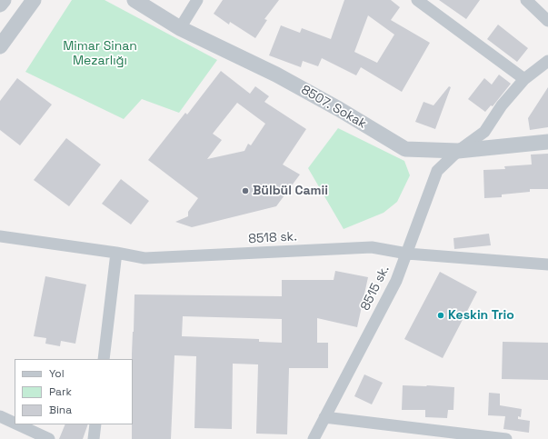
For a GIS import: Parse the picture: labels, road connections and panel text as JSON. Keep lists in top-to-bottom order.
{
  "streets": {
    "street": ["8507. Sokak", "8518 sk.", "8515 sk."]
  },
  "crossings": [
    ["8507. Sokak", "8515 sk."],
    ["8518 sk.", "8515 sk."]
  ],
  "parks": ["Mimar Sinan Mezarlığı"],
  "places": ["Bülbül Camii", "Keskin Trio"],
  "legend": ["Yol", "Park", "Bina"]
}
